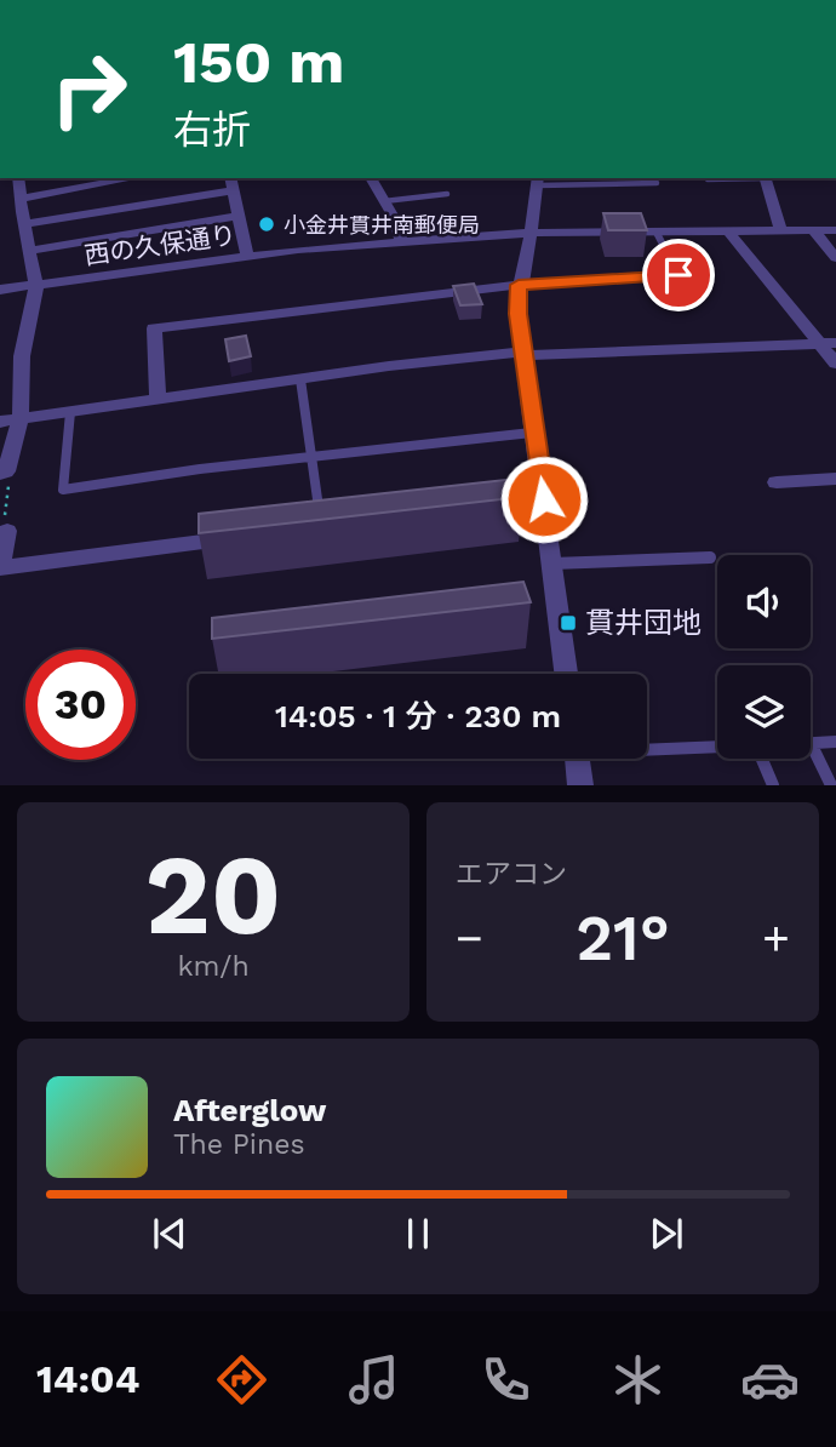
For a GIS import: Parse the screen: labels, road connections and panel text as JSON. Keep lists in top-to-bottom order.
{
  "streets": {
    "street": ["西の久保通り"]
  },
  "places": {
    "other": ["小金井貫井南郵便局"],
    "transit": ["貫井団地"]
  },
  "page": {
    "turn": ["150 m", "右折"],
    "limit": "30",
    "trip": "14:05 · 1 分 · 230 m",
    "tile": [
      ["20", "km/h"],
      "エアコン"
    ],
    "heat": ["−", "21°", "+"],
    "song": ["Afterglow", "The Pines"],
    "tabs": "14:04"
  }
}
